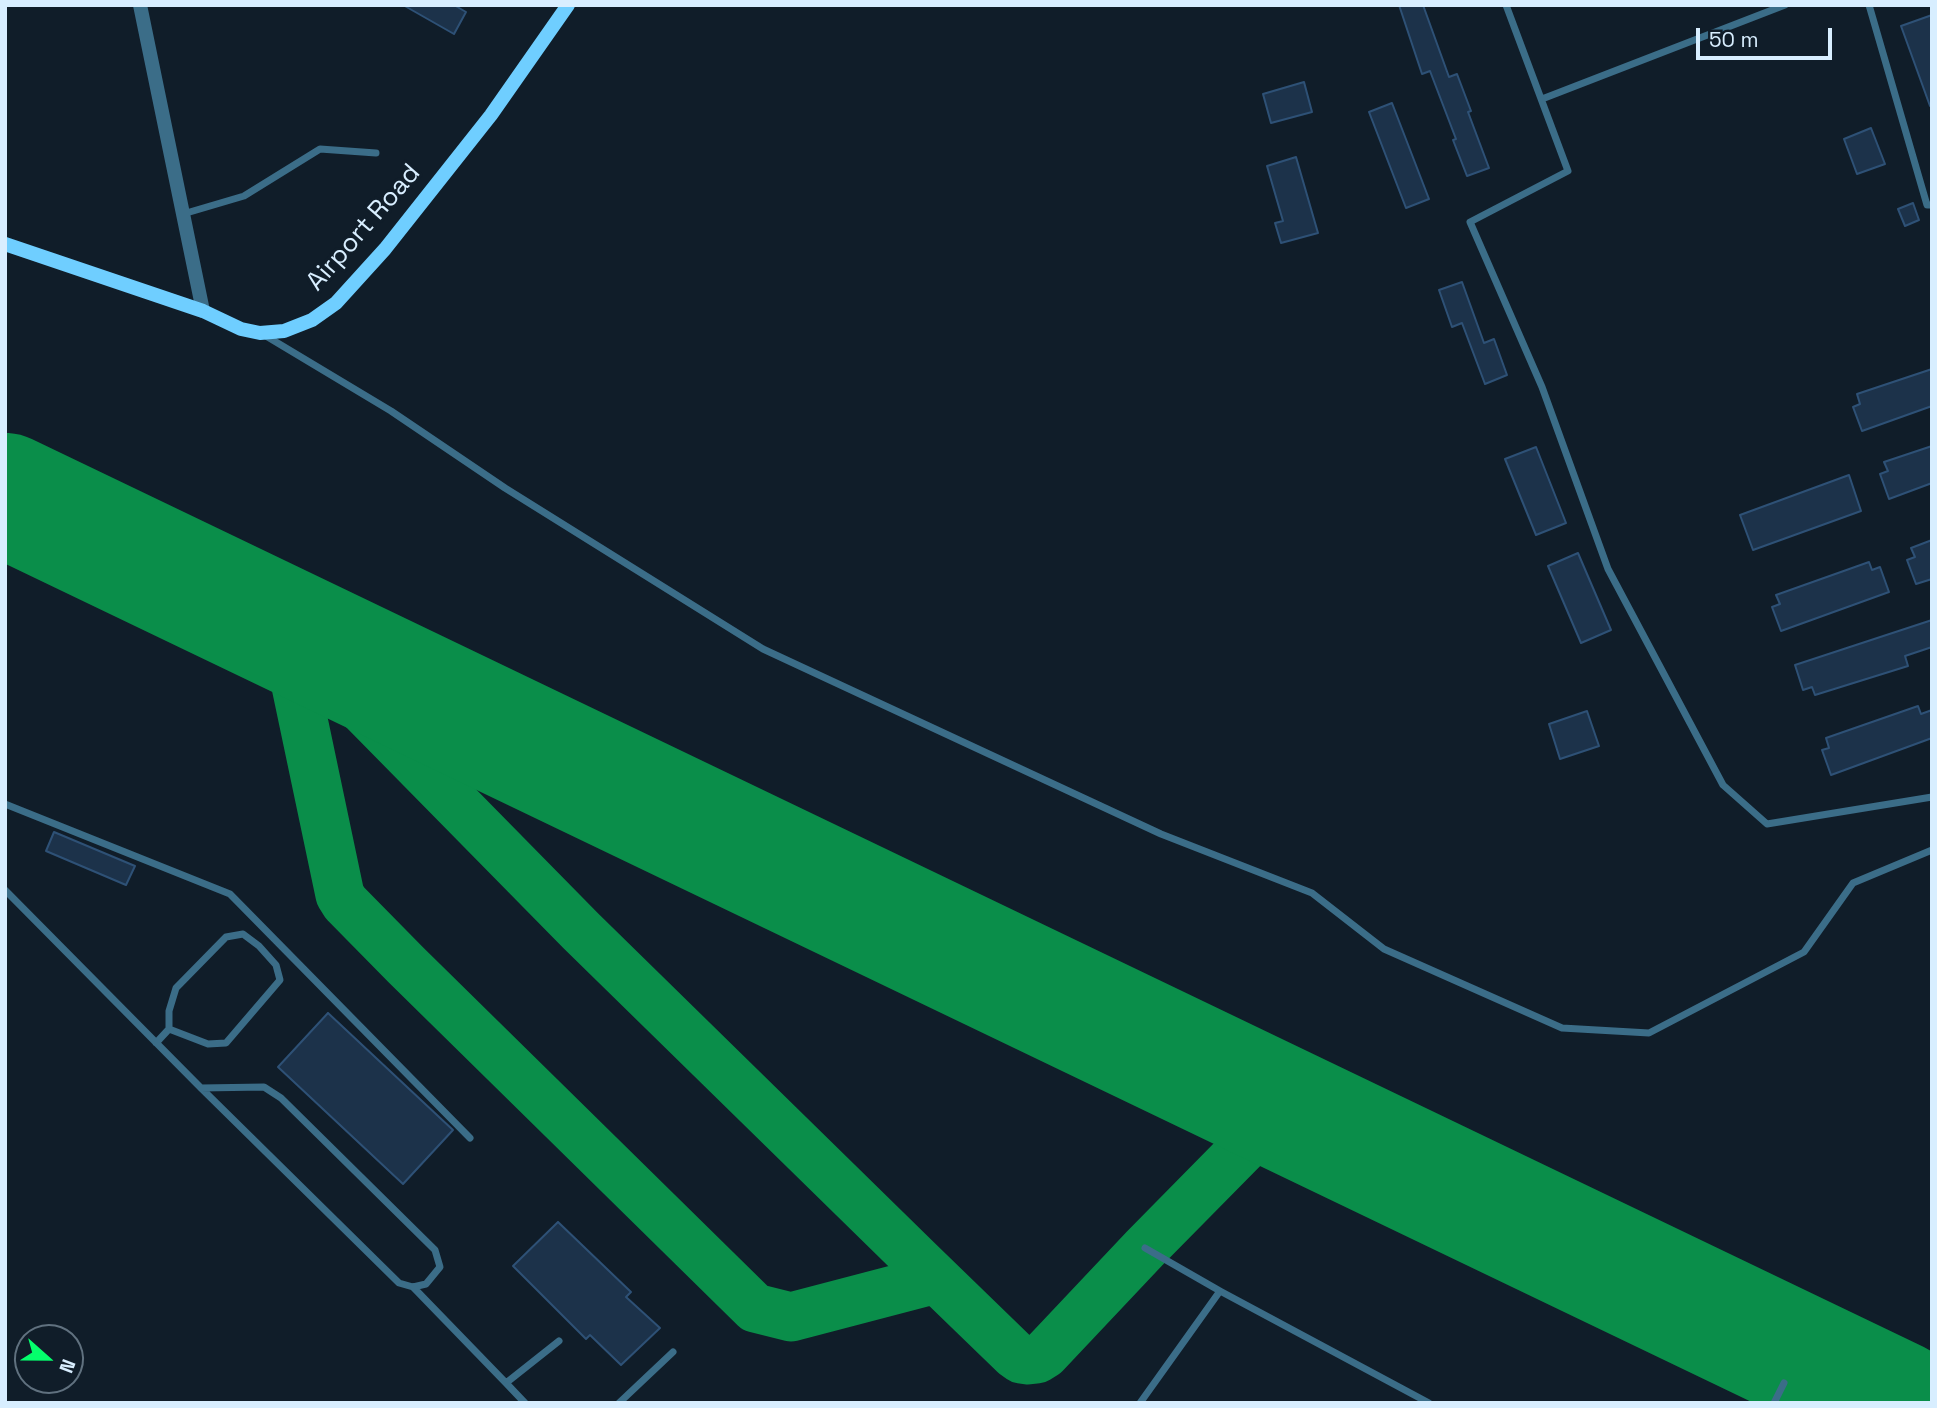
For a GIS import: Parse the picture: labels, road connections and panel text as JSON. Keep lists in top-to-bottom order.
{
  "streets": {
    "main road": ["Airport Road"]
  },
  "scale_bar": "50 m",
  "north": "right"
}
